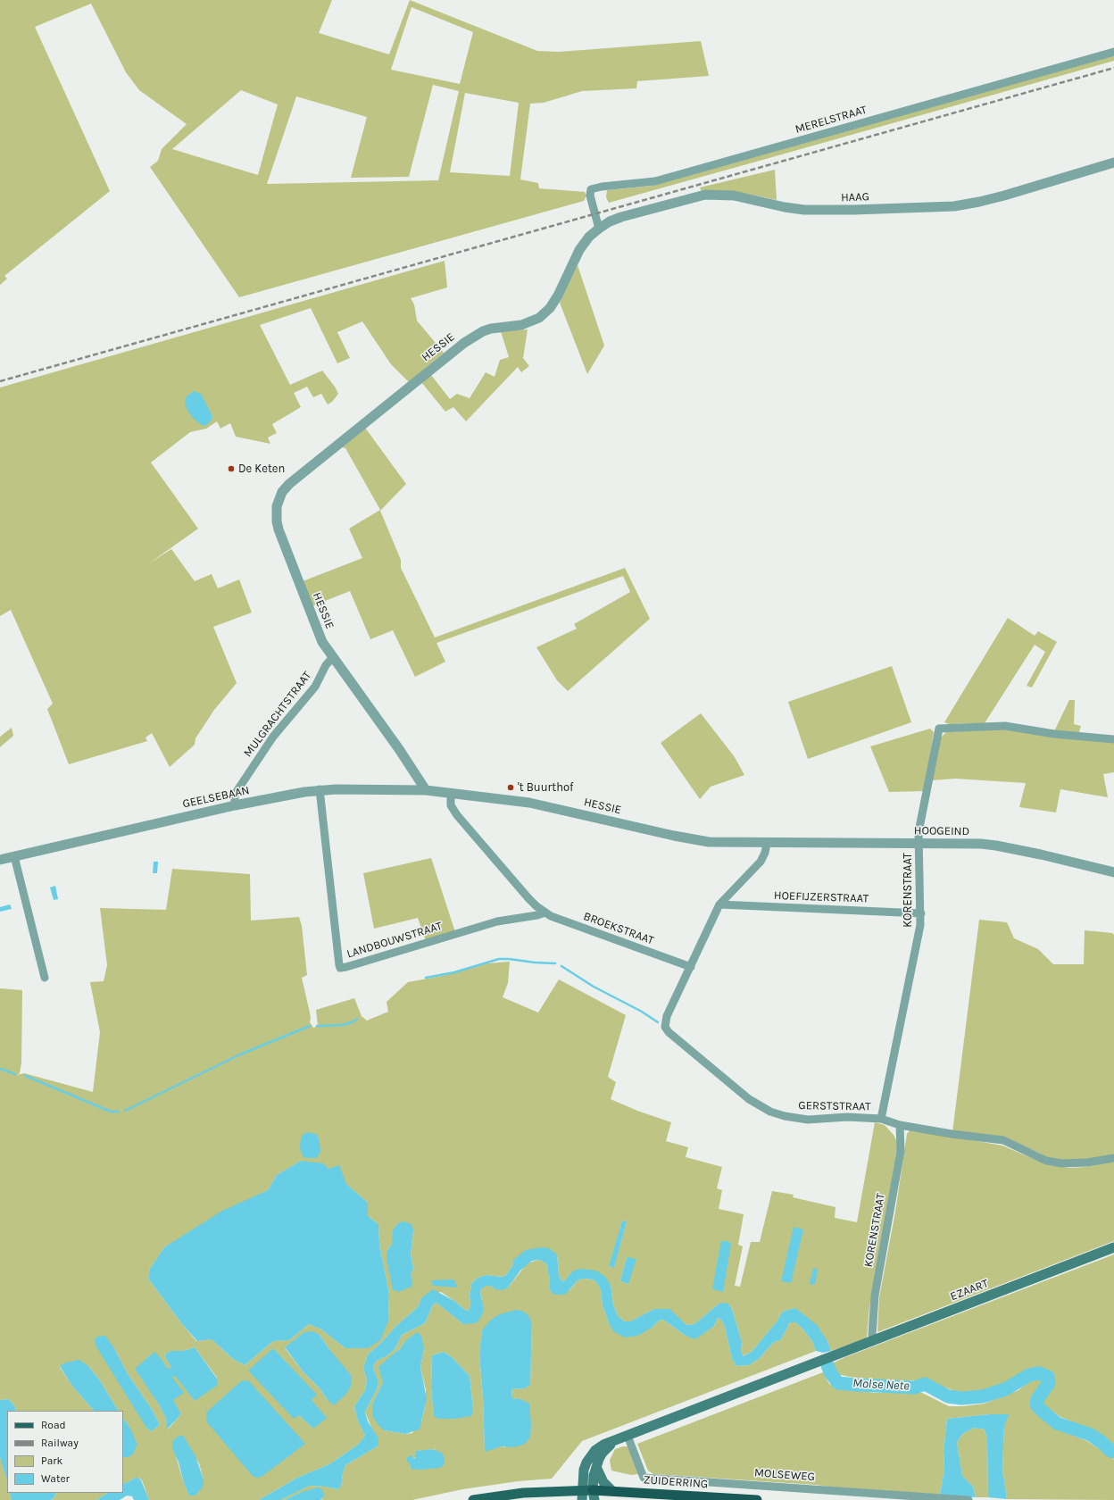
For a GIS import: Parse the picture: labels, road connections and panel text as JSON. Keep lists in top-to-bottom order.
{
  "streets": {
    "highway": ["ZUIDERRING"],
    "main road": ["EZAART"],
    "street": [
      "MERELSTRAAT",
      "HAAG",
      "HESSIE",
      "MULGRACHTSTRAAT",
      "GEELSEBAAN",
      "HOOGEIND",
      "KORENSTRAAT",
      "HOEFIJZERSTRAAT",
      "BROEKSTRAAT",
      "LANDBOUWSTRAAT",
      "GERSTSTRAAT",
      "MOLSEWEG"
    ]
  },
  "crossings": [
    ["MERELSTRAAT", "HAAG"],
    ["MERELSTRAAT", "HESSIE"],
    ["HAAG", "HESSIE"],
    ["HESSIE", "MULGRACHTSTRAAT"],
    ["HESSIE", "GEELSEBAAN"],
    ["HESSIE", "HOOGEIND"],
    ["HESSIE", "BROEKSTRAAT"],
    ["MULGRACHTSTRAAT", "GEELSEBAAN"],
    ["GEELSEBAAN", "LANDBOUWSTRAAT"],
    ["HOOGEIND", "KORENSTRAAT"],
    ["KORENSTRAAT", "HOEFIJZERSTRAAT"],
    ["KORENSTRAAT", "GERSTSTRAAT"],
    ["KORENSTRAAT", "EZAART"],
    ["BROEKSTRAAT", "LANDBOUWSTRAAT"],
    ["BROEKSTRAAT", "GERSTSTRAAT"],
    ["EZAART", "MOLSEWEG"]
  ],
  "water": ["Molse Nete"],
  "places": ["De Keten", "'t Buurthof"],
  "legend": [
    "Road",
    "Railway",
    "Park",
    "Water"
  ]
}
